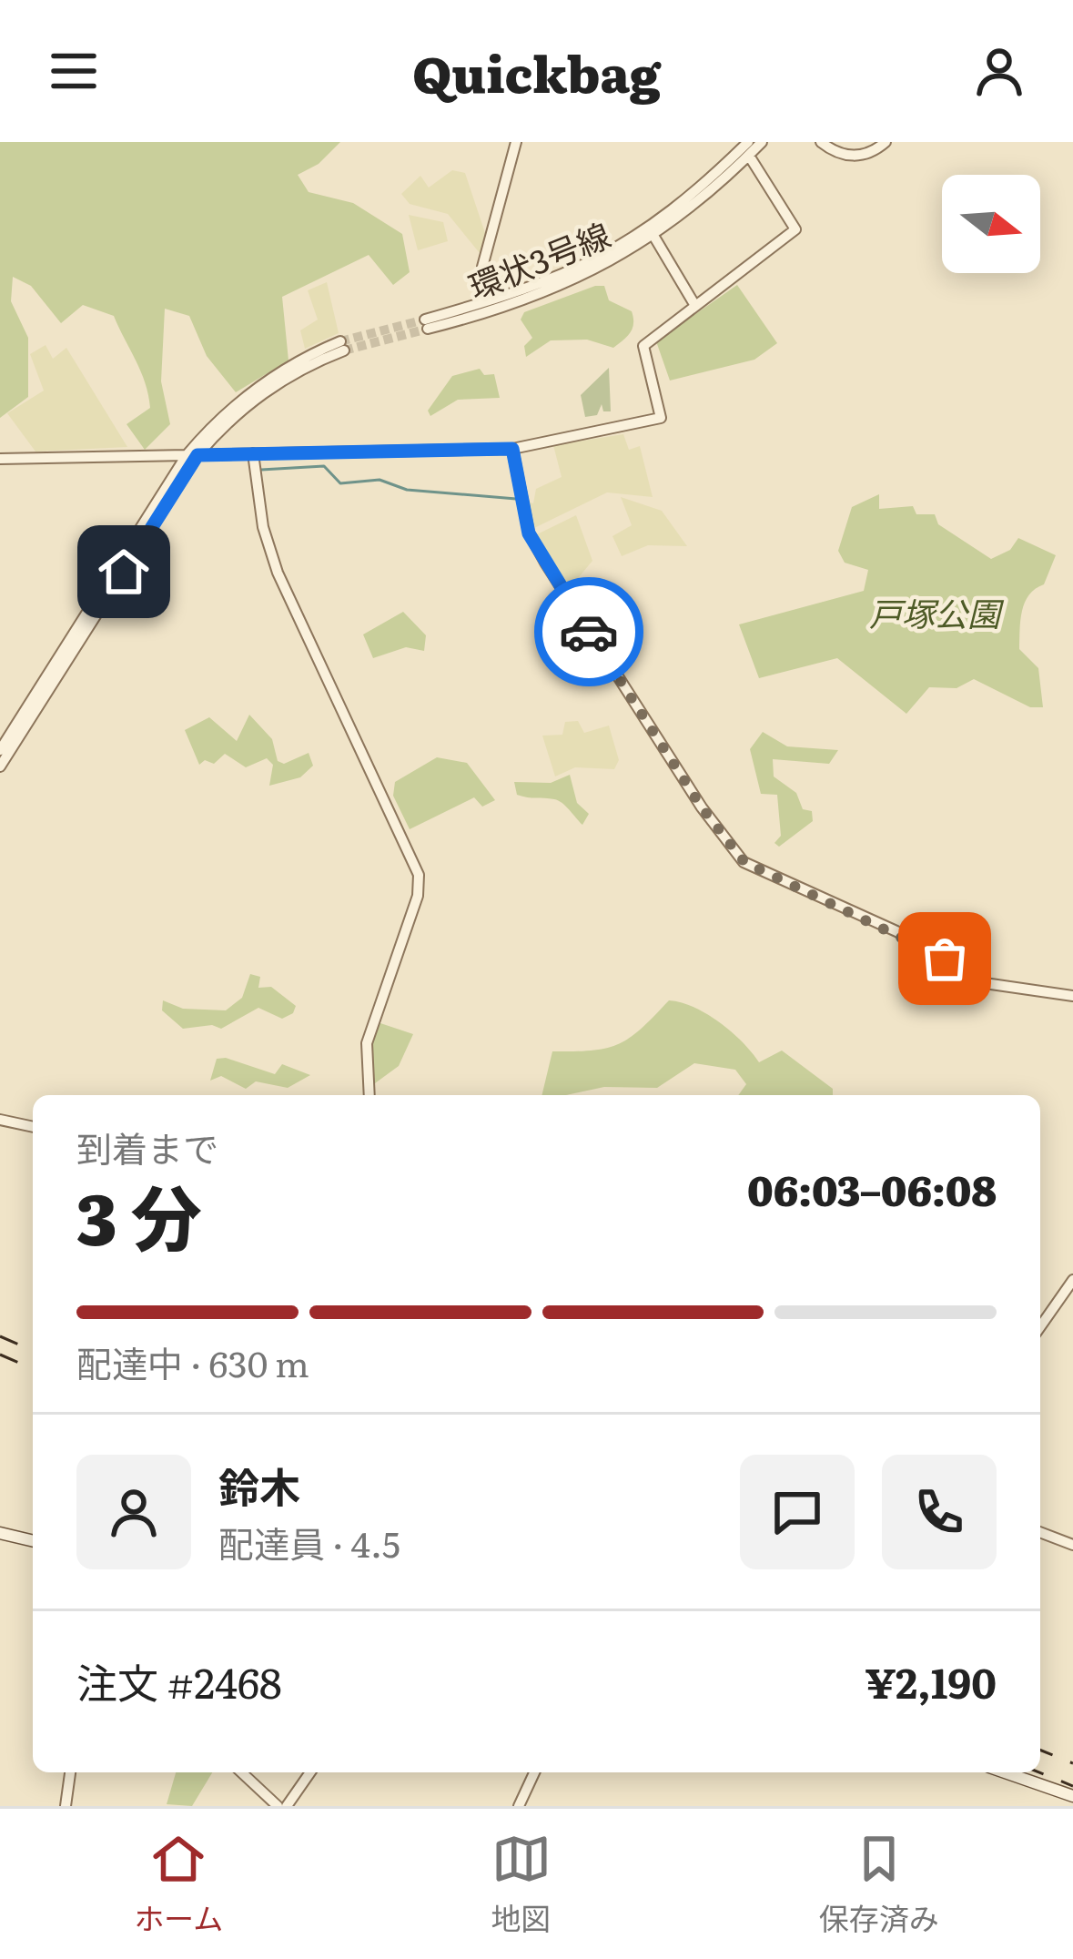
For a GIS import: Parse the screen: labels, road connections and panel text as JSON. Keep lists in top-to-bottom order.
{
  "streets": {
    "street": ["環状3号線"]
  },
  "parks": ["戸塚公園"],
  "north": "right",
  "page": {
    "header": "Quickbag",
    "heading": ["3 分", "到着まで", "06:03–06:08"],
    "panel": [
      "鈴木",
      "配達員 · 4.5",
      "注文 #2468",
      "¥2,190"
    ],
    "bar": "配達中 · 630 m",
    "tabs": ["ホーム", "地図", "保存済み"]
  }
}
